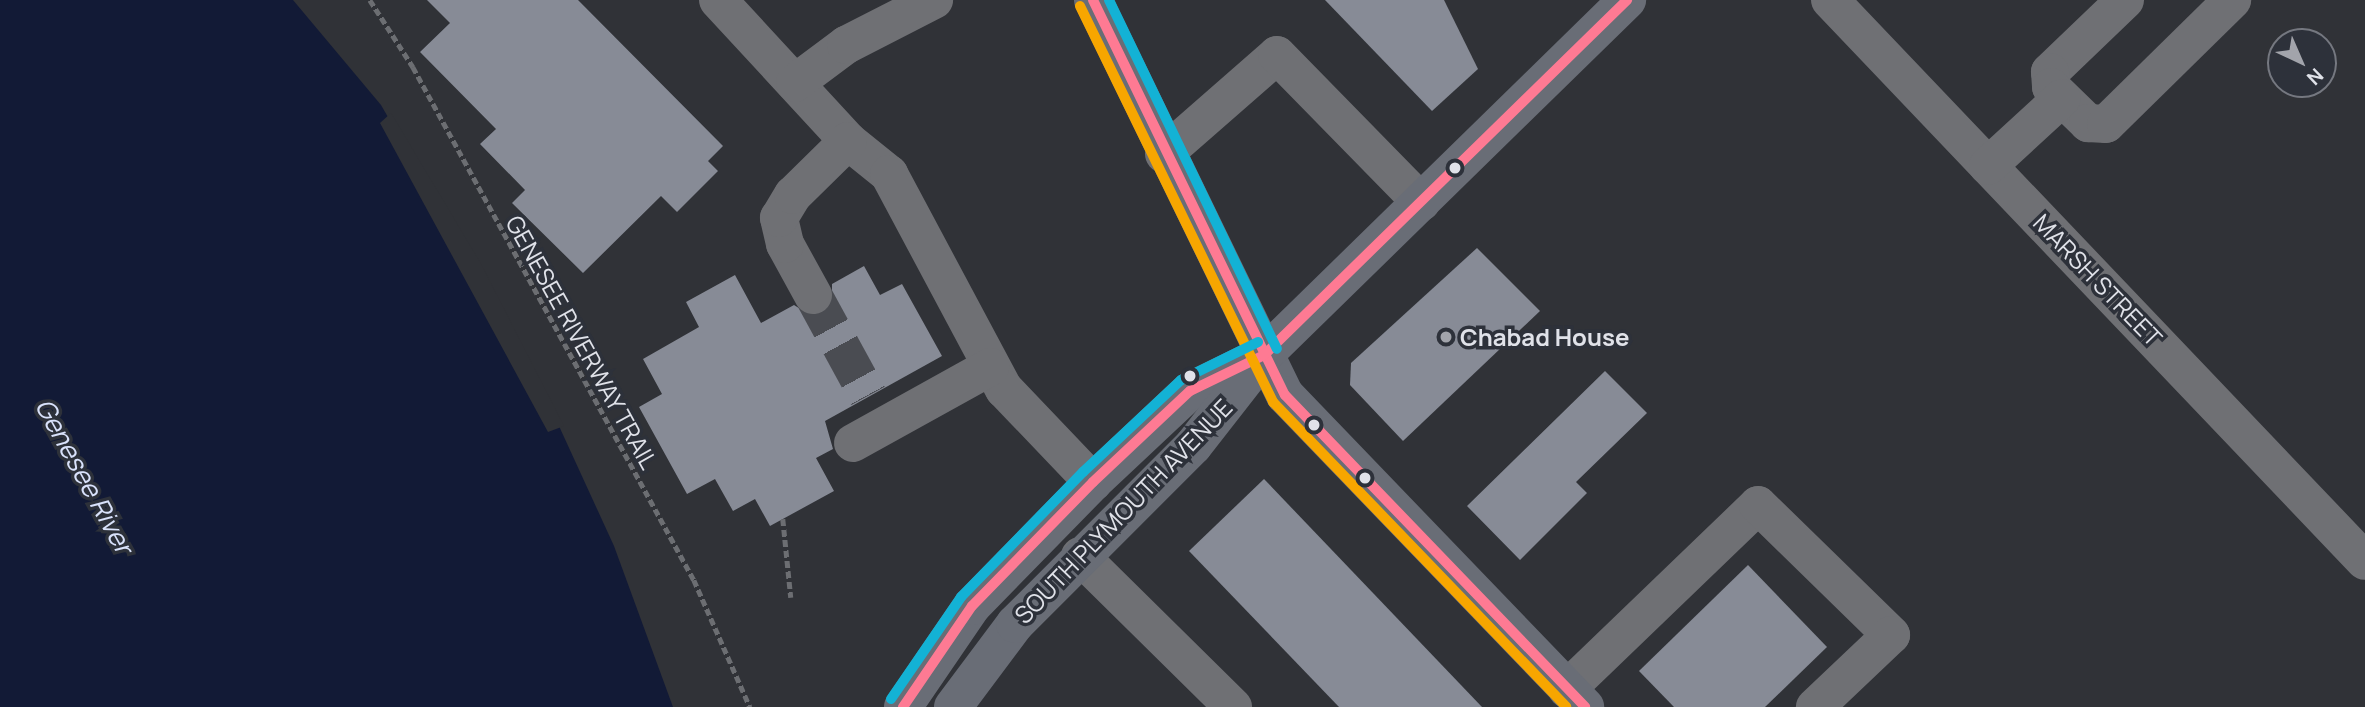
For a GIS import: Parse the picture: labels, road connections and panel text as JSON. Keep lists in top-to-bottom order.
{
  "streets": {
    "main road": ["SOUTH PLYMOUTH AVENUE"],
    "street": ["MARSH STREET"],
    "path": ["GENESEE RIVERWAY TRAIL"]
  },
  "water": ["Genesee River"],
  "places": ["Chabad House"],
  "north": "bottom right"
}
